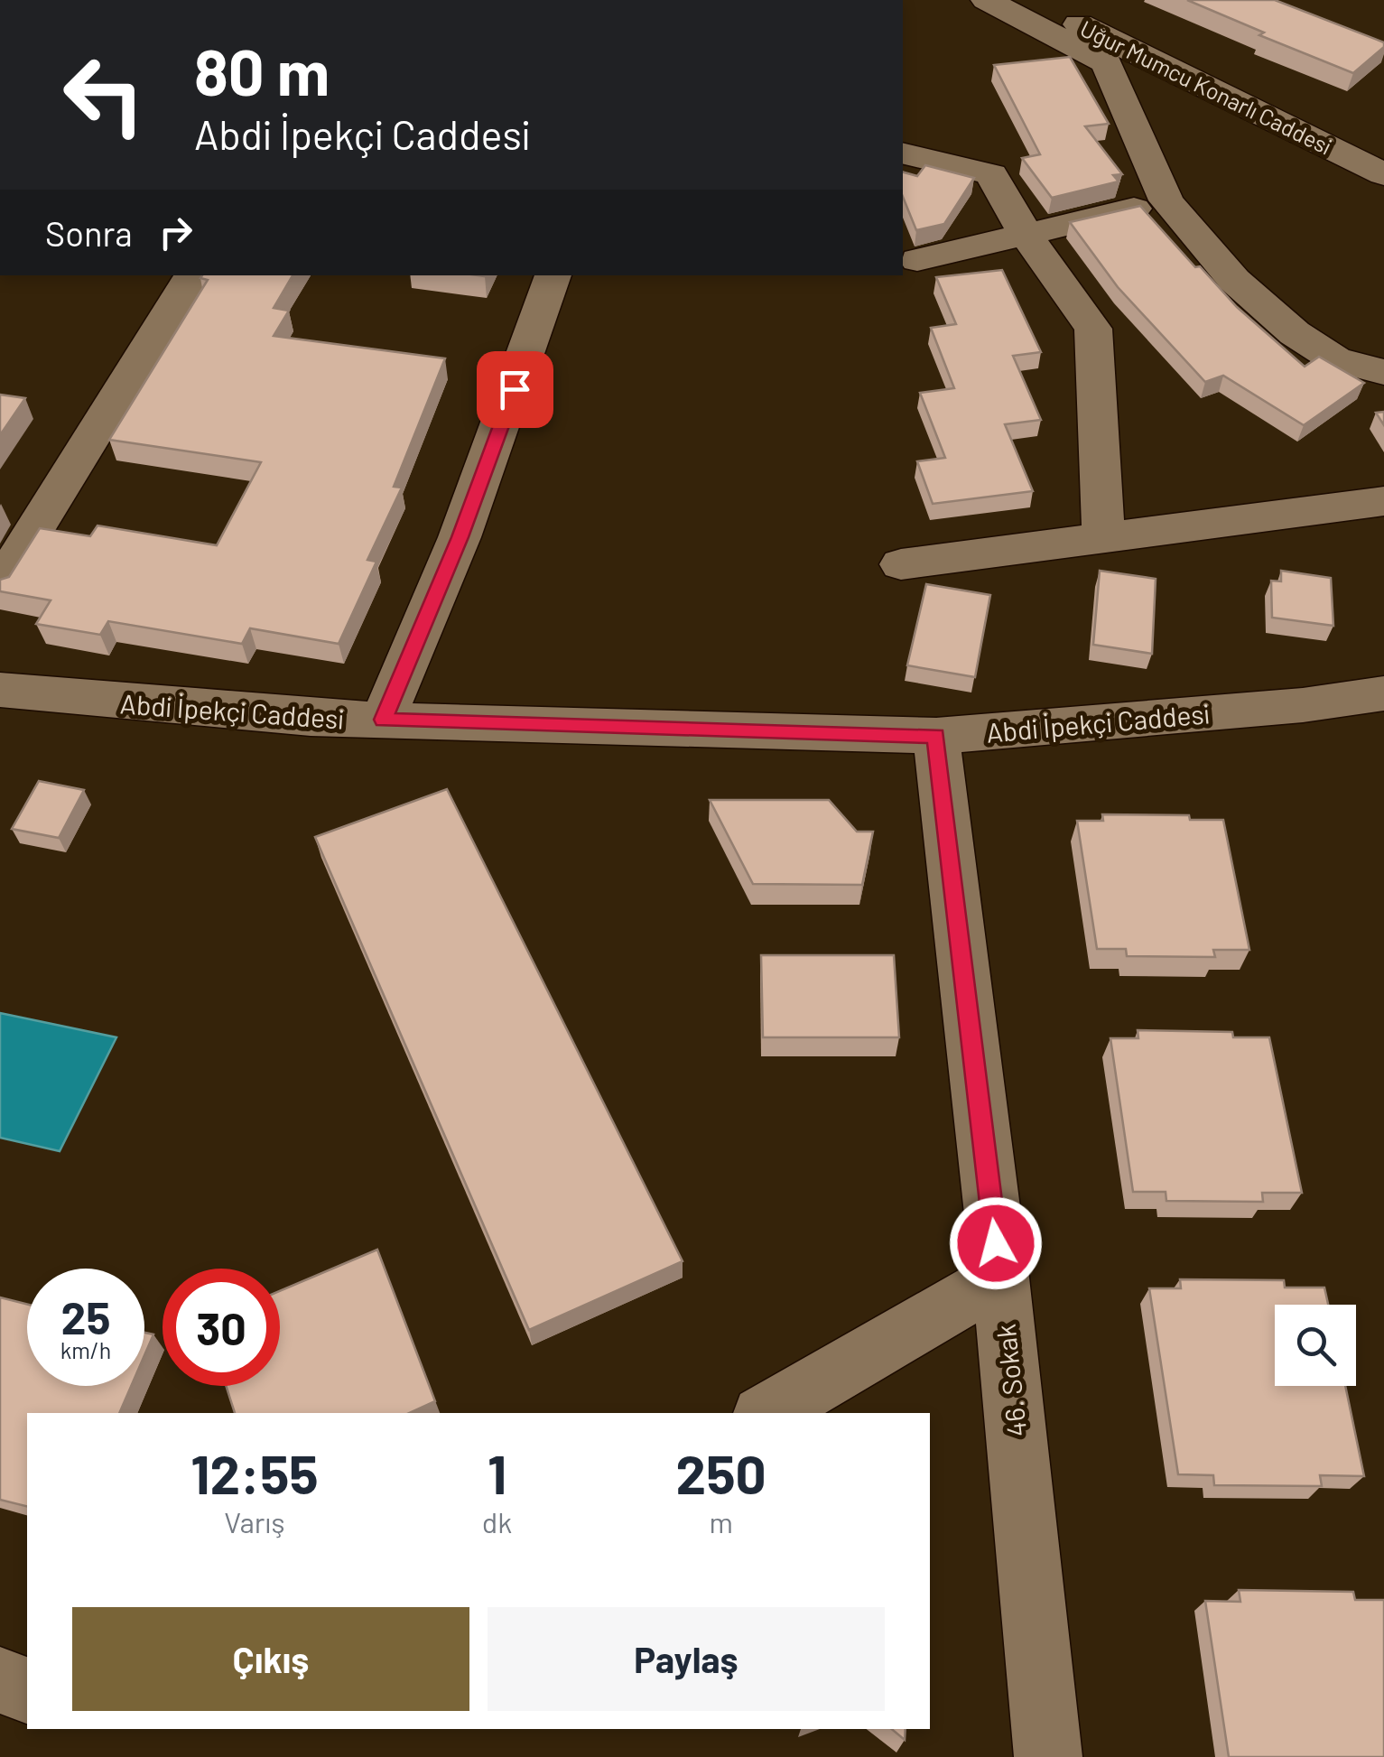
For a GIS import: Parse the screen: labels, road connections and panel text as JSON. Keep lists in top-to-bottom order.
{
  "streets": {
    "street": ["Uğur Mumcu Konarlı Caddesi", "Abdi İpekçi Caddesi", "46. Sokak"]
  },
  "crossings": [
    ["Abdi İpekçi Caddesi", "46. Sokak"]
  ],
  "page": {
    "turn": ["80 m", "Abdi İpekçi Caddesi"],
    "then": "Sonra",
    "speed": "25 km/h",
    "limit": "30",
    "eta": [
      "12:55",
      "Varış",
      "1",
      "dk",
      "250",
      "m"
    ],
    "buttons": ["Çıkış", "Paylaş"]
  }
}
